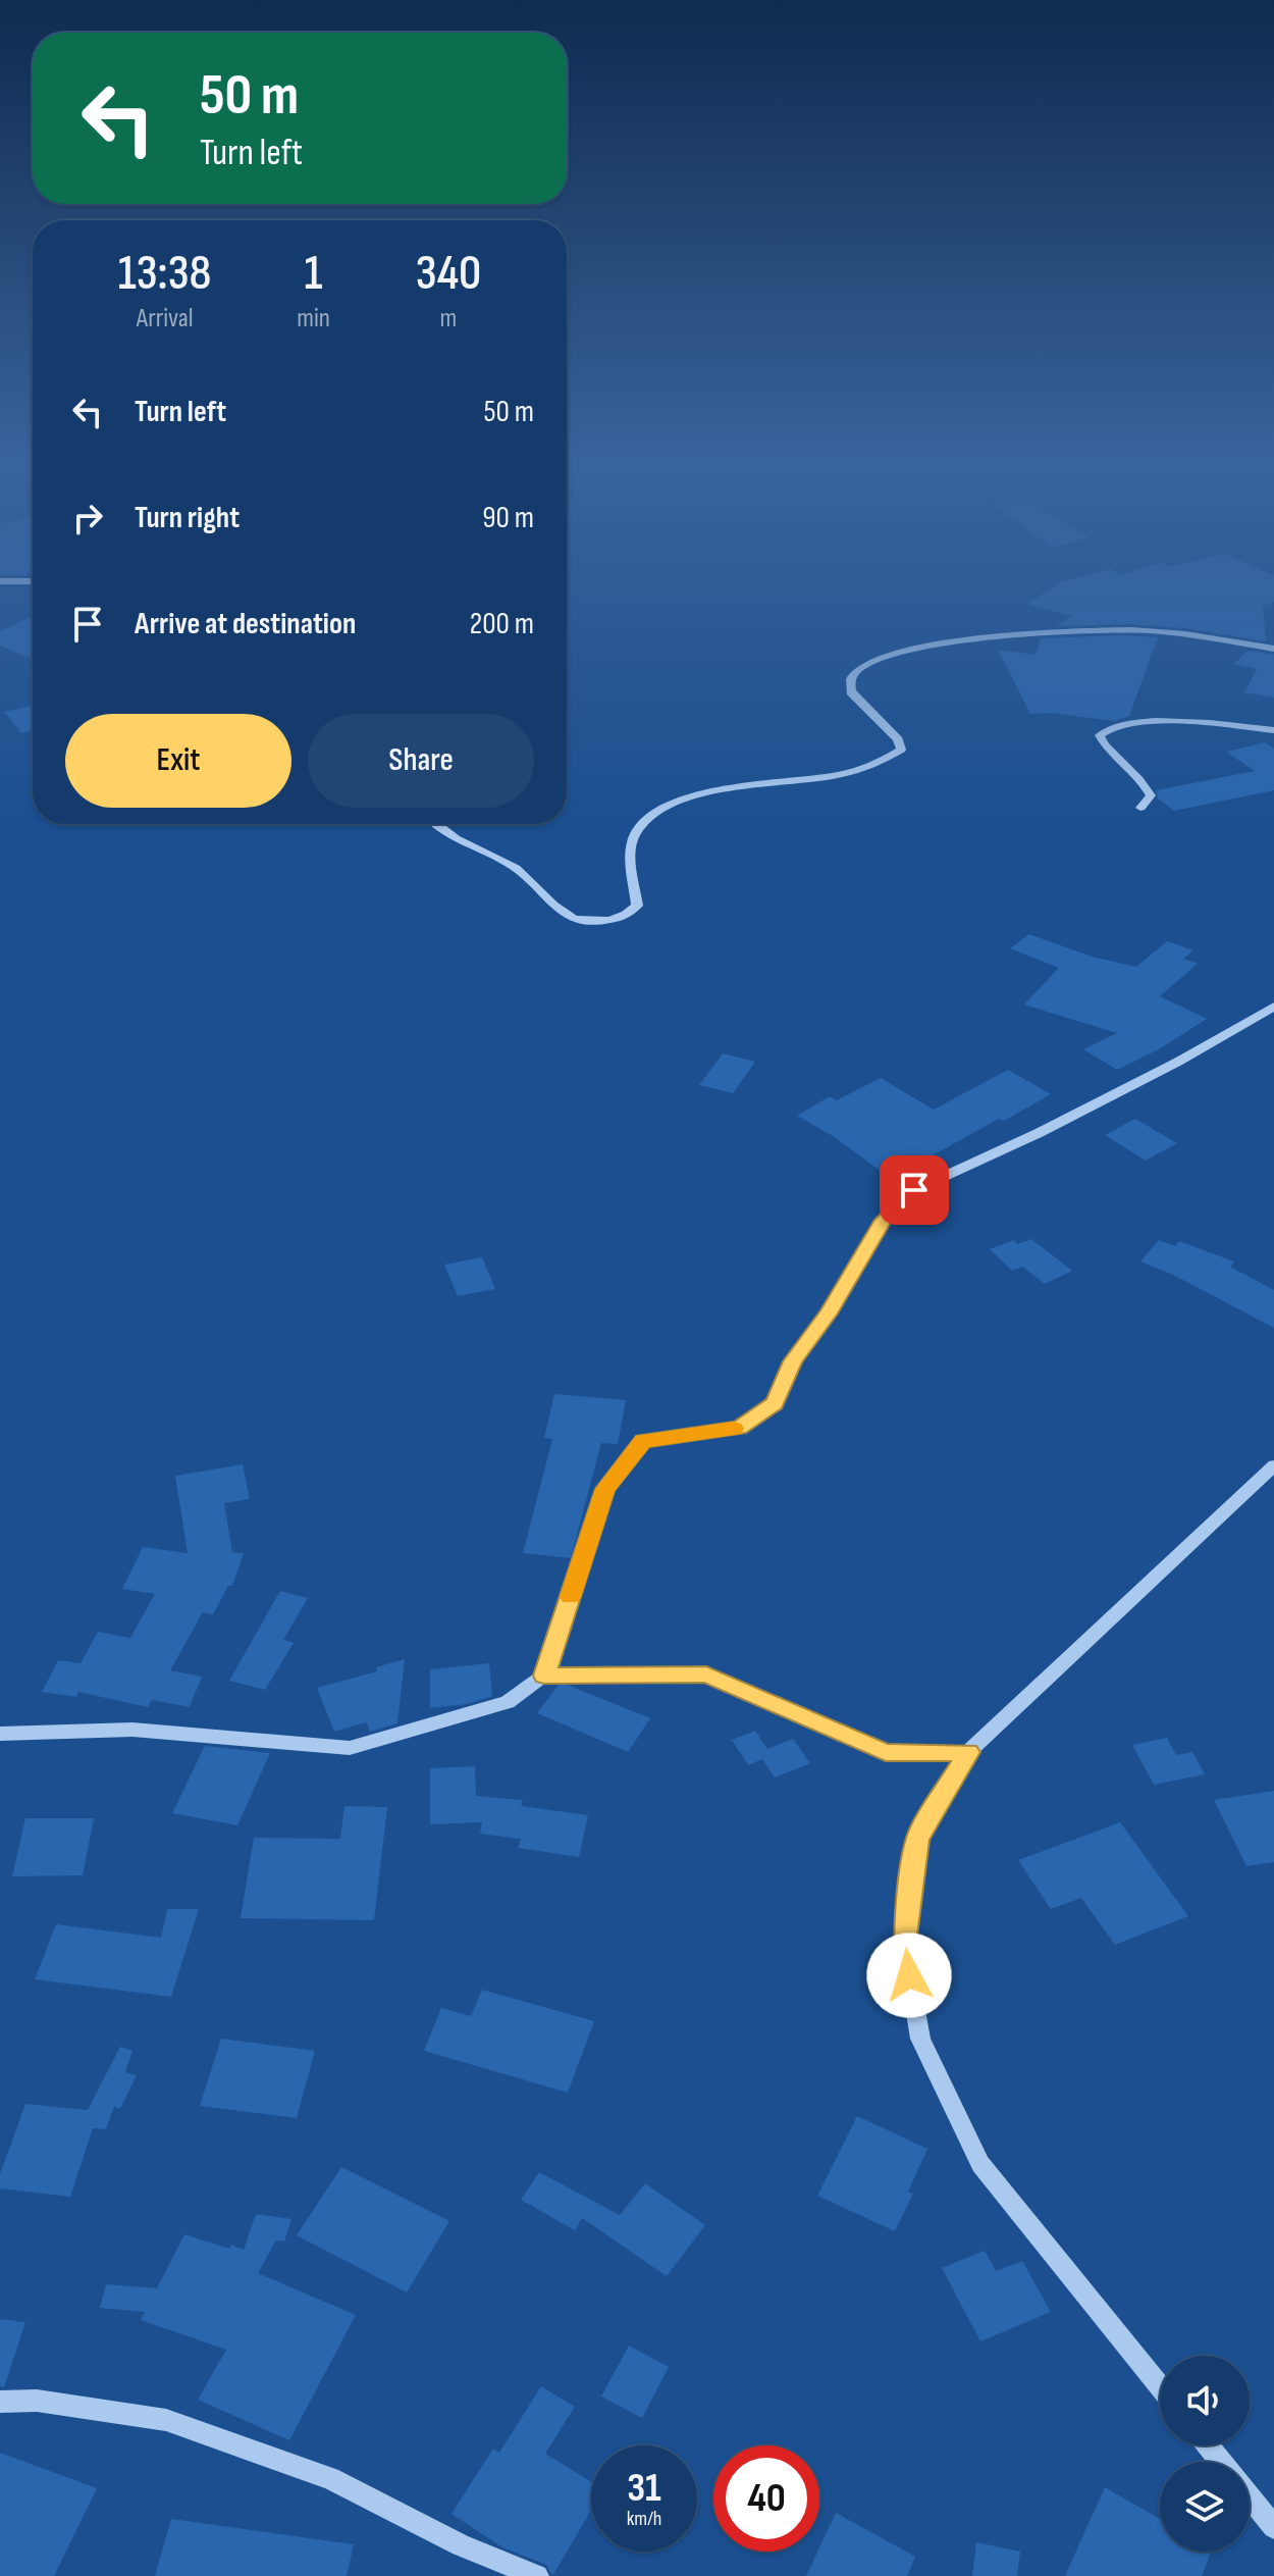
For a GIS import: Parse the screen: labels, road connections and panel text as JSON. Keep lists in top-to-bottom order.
{
  "page": {
    "turn": ["50 m", "Turn left"],
    "eta": [
      "13:38",
      "Arrival",
      "1",
      "min",
      "340",
      "m"
    ],
    "list": [
      {
        "name": "Turn left",
        "value": "50 m"
      },
      {
        "name": "Turn right",
        "value": "90 m"
      },
      {
        "name": "Arrive at destination",
        "value": "200 m"
      }
    ],
    "buttons": ["Exit", "Share"],
    "speed": "31 km/h",
    "limit": "40"
  }
}
